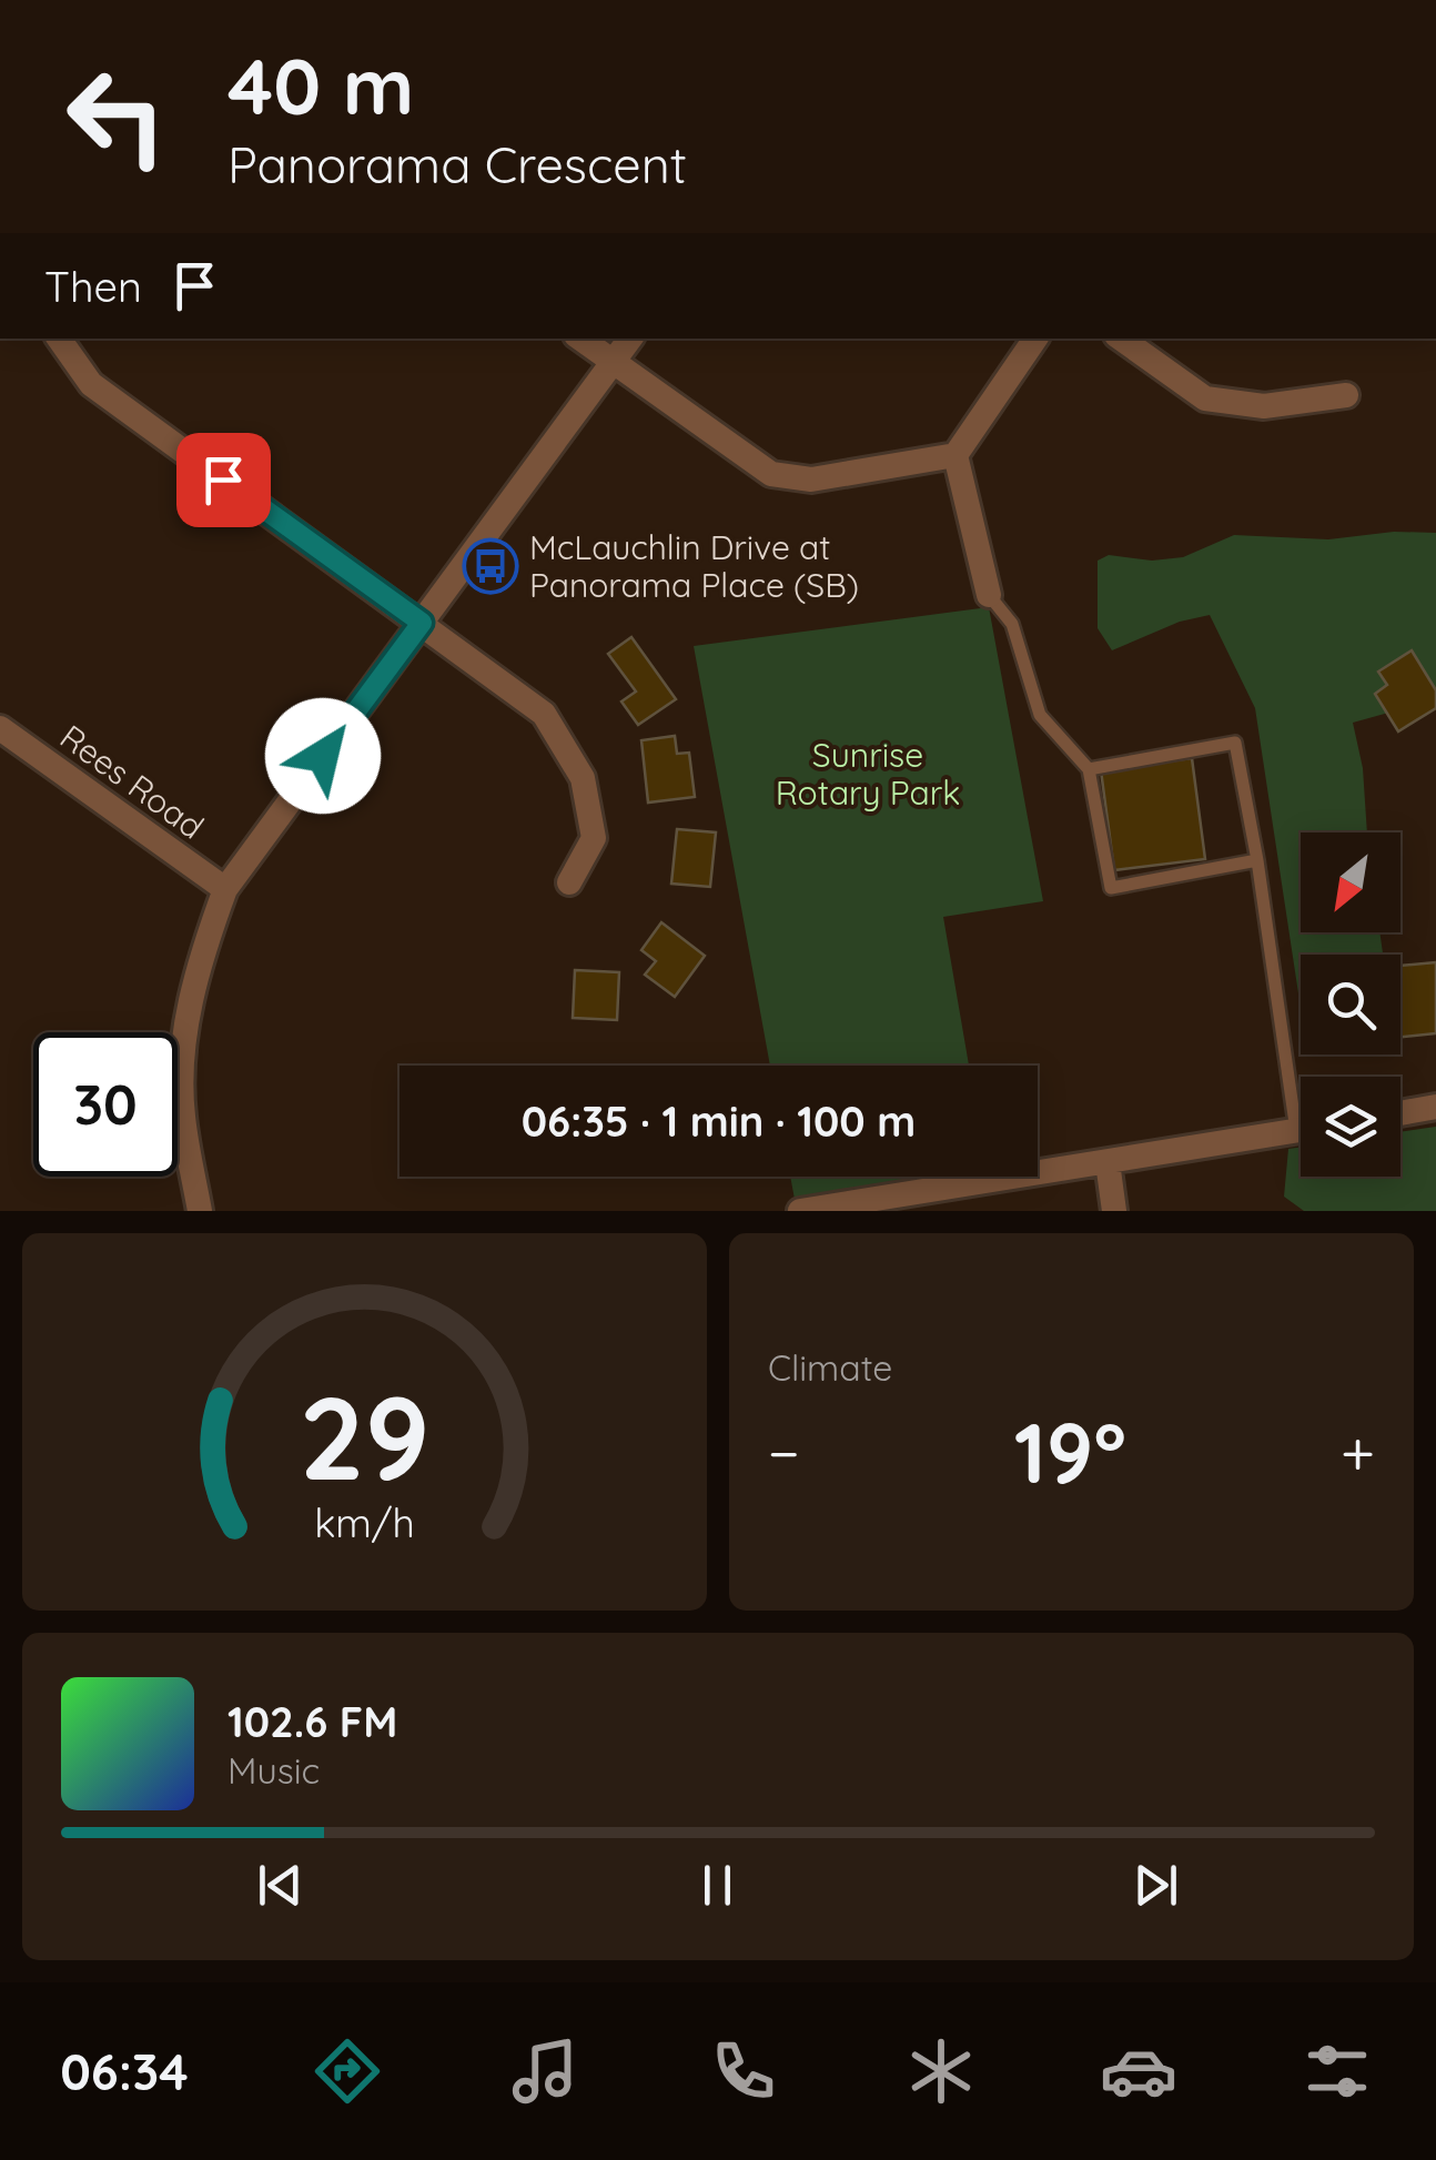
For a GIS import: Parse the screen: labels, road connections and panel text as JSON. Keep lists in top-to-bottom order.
{
  "streets": {
    "street": ["Rees Road"]
  },
  "parks": ["Sunrise Rotary Park"],
  "places": {
    "bus stop": ["McLauchlin Drive at Panorama Place (SB)"]
  },
  "north": "bottom left",
  "page": {
    "turn": ["40 m", "Panorama Crescent"],
    "then": "Then",
    "limit": "30",
    "trip": "06:35 · 1 min · 100 m",
    "tile": "Climate",
    "heat": ["−", "19°", "+"],
    "song": ["102.6 FM", "Music"],
    "tabs": "06:34",
    "gauge": ["29", "km/h"]
  }
}
